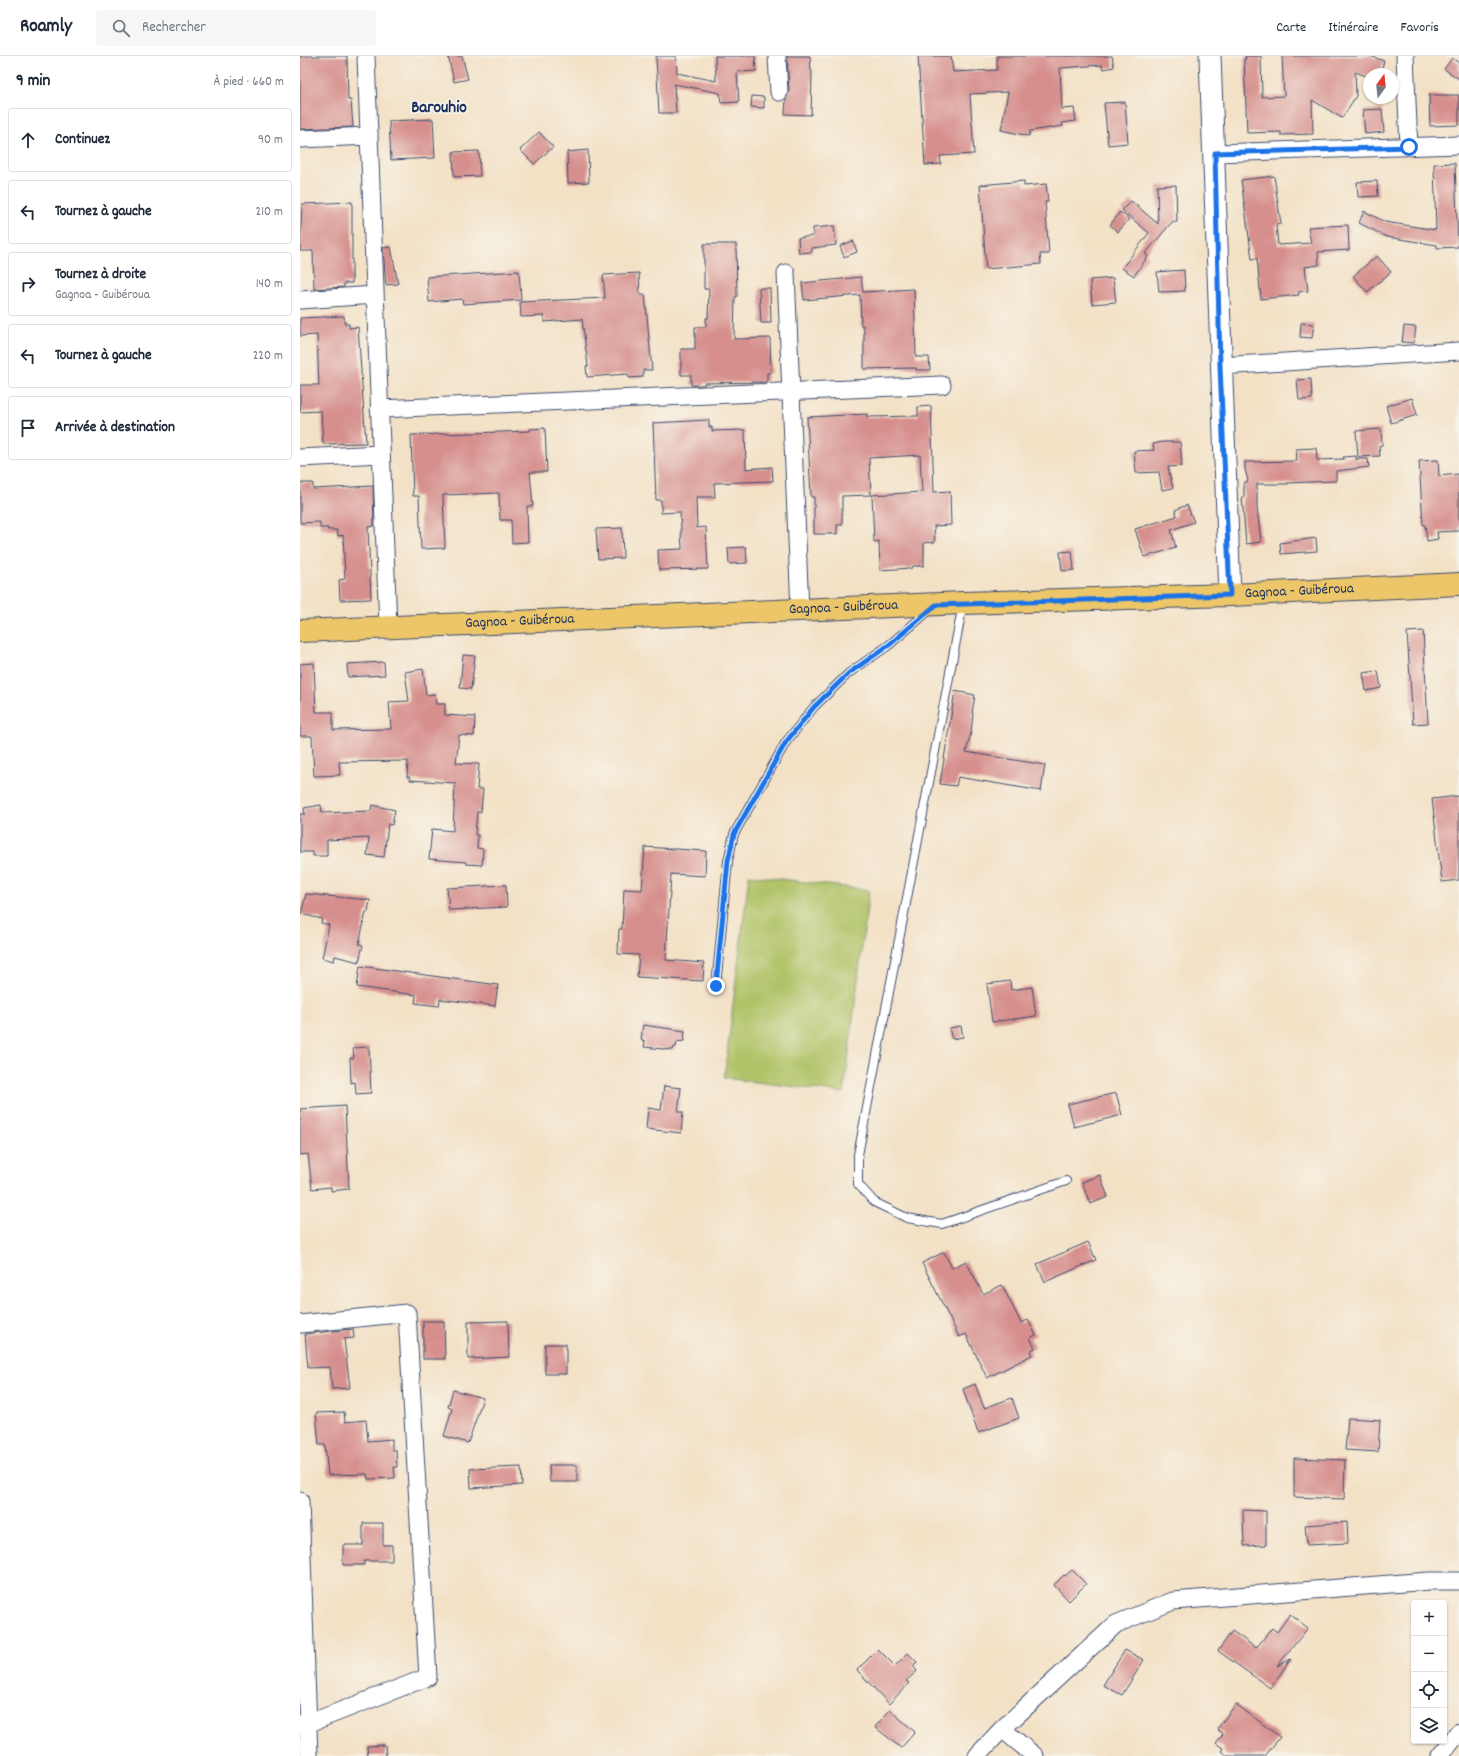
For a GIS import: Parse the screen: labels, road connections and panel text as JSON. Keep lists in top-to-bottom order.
{
  "streets": {
    "main road": ["Gagnoa - Guibéroua"]
  },
  "districts": ["Barouhio"],
  "north": "top",
  "page": {
    "header": "Roamly",
    "search": "Rechercher",
    "nav": ["Carte", "Itinéraire", "Favoris"],
    "heading": ["9 min", "À pied · 660 m"],
    "list": [
      ["Continuez", "90 m"],
      ["Tournez à gauche", "210 m"],
      ["Tournez à droite", "Gagnoa - Guibéroua", "140 m"],
      ["Tournez à gauche", "220 m"],
      "Arrivée à destination"
    ],
    "map_buttons": ["+", "−"]
  }
}
